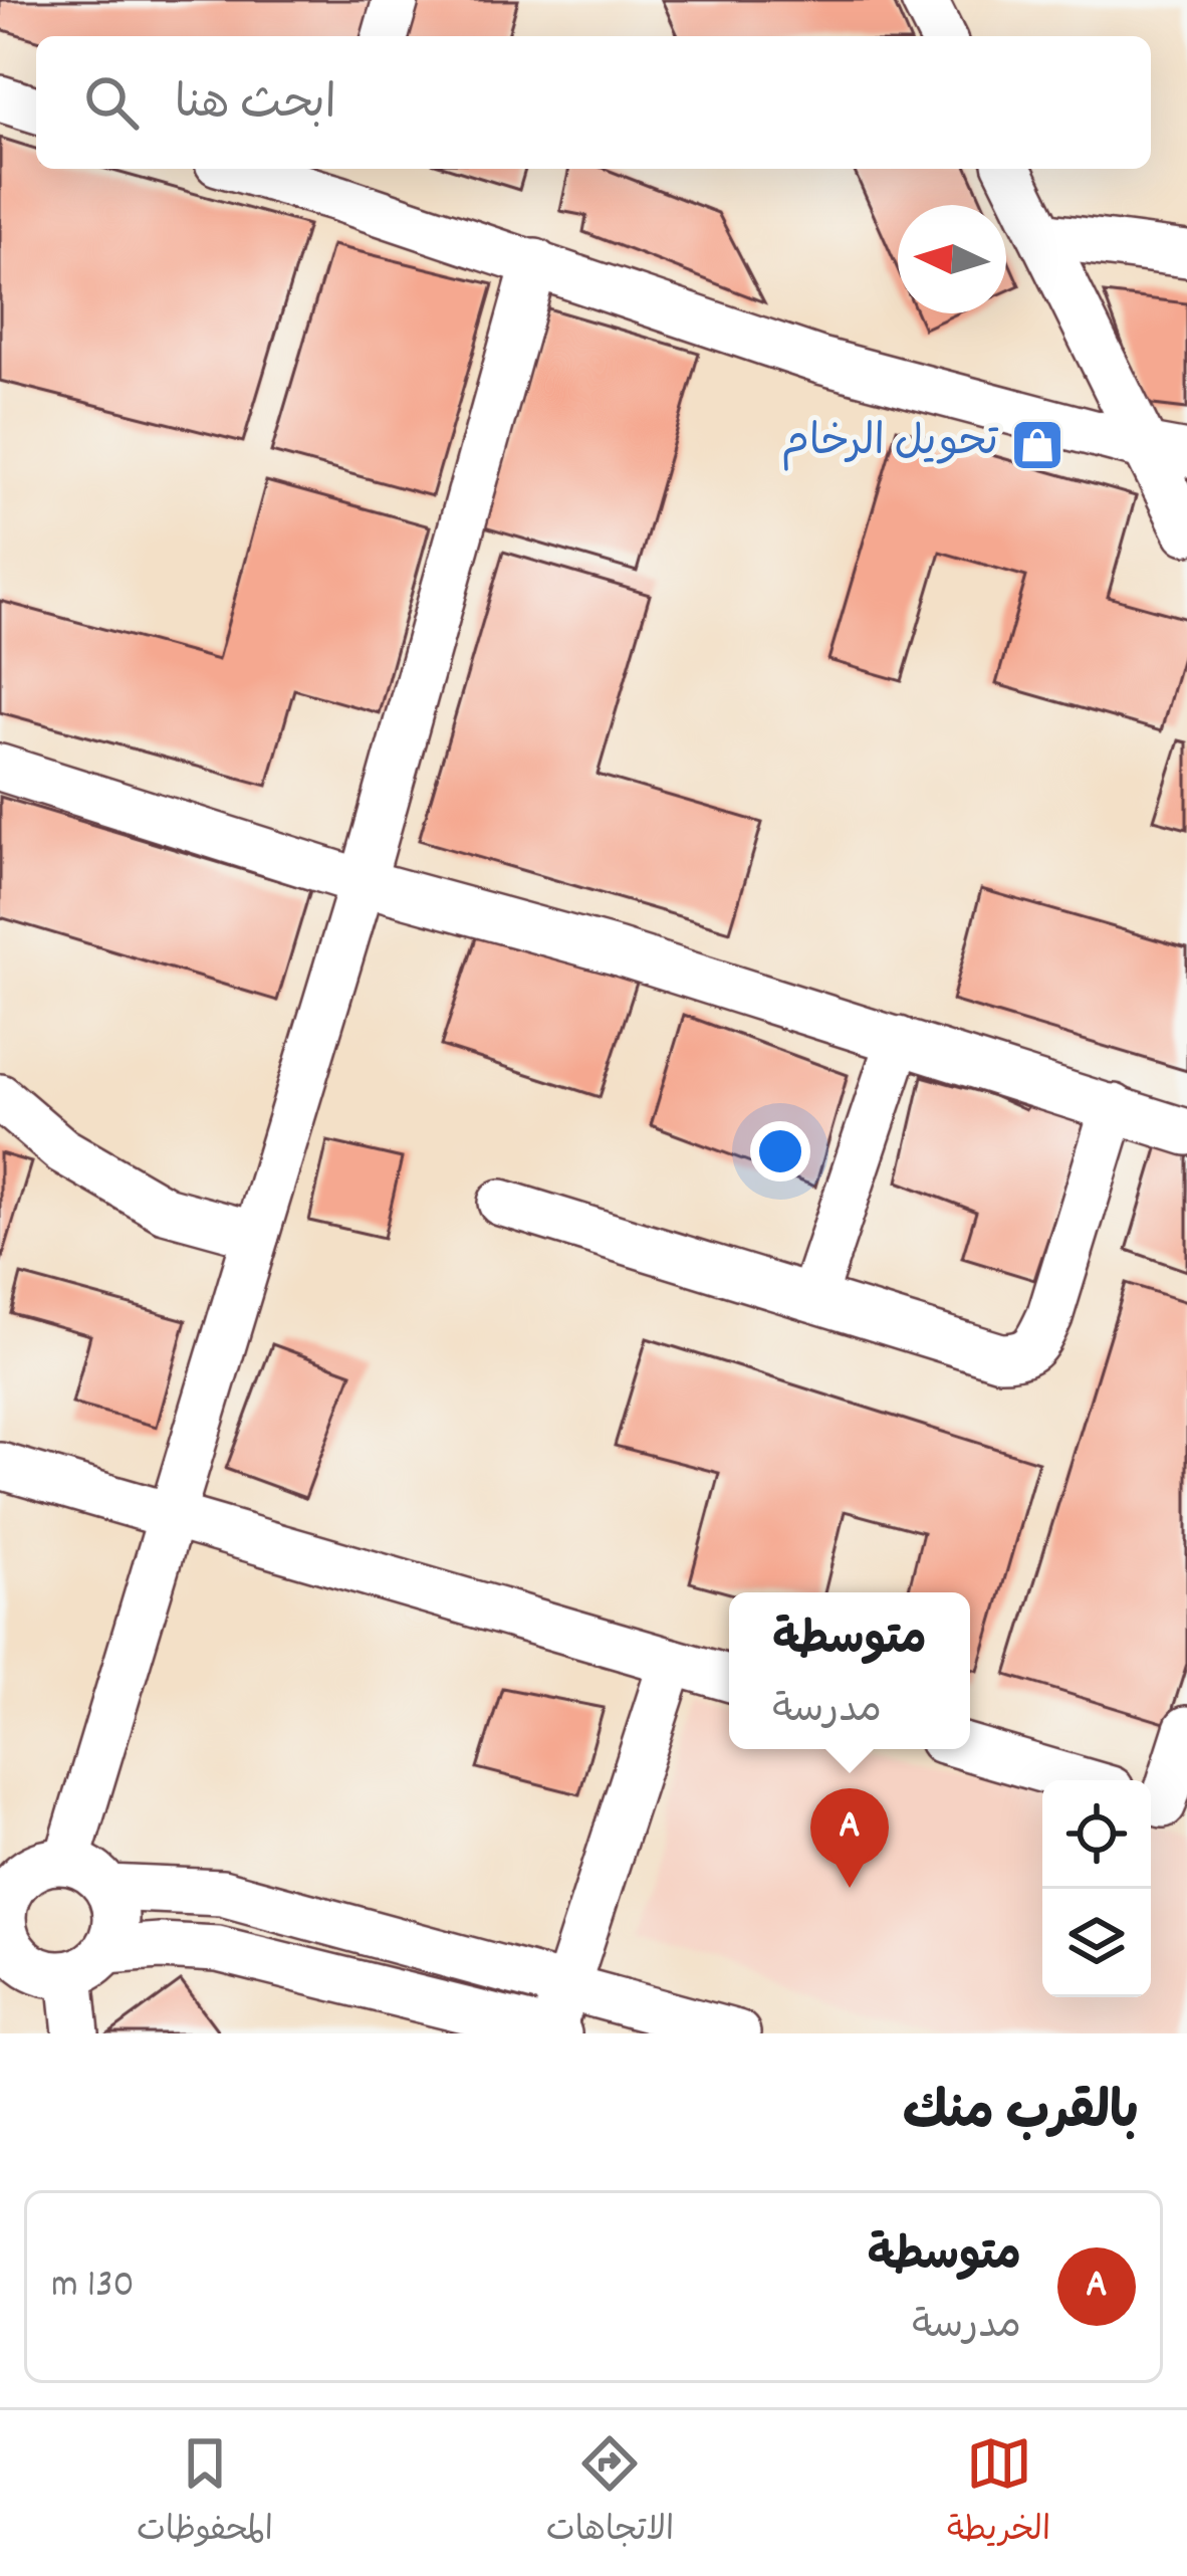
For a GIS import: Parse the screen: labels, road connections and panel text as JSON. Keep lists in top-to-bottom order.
{
  "places": {
    "shop": ["تحويل الرخام"]
  },
  "north": "left",
  "page": {
    "search": "ابحث هنا",
    "popup": ["متوسطة", "مدرسة"],
    "pins": "A",
    "heading": "بالقرب منك",
    "list": [
      {
        "mark": "A",
        "name": "متوسطة",
        "note": "مدرسة",
        "value": "130 m"
      }
    ],
    "nav": ["الخريطة", "الاتجاهات", "المحفوظات"]
  }
}
